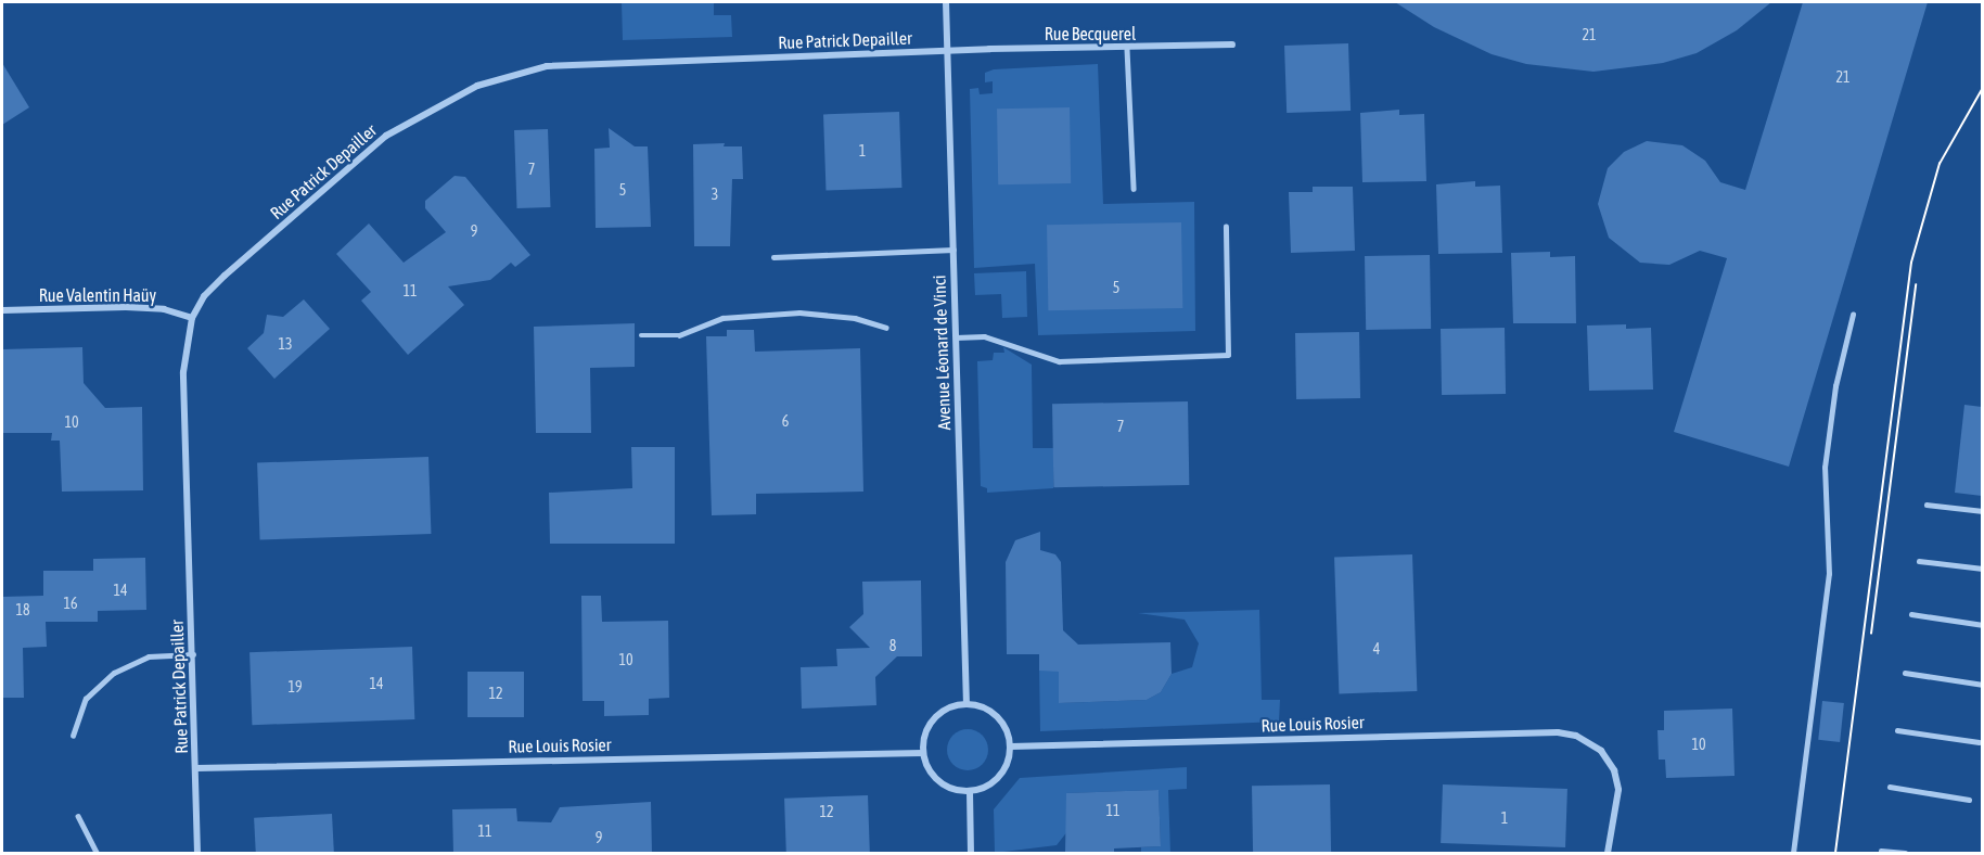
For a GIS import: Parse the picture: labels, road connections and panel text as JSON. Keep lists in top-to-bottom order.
{
  "streets": {
    "street": [
      "Rue Becquerel",
      "Rue Patrick Depailler",
      "Rue Valentin Haüy",
      "Avenue Léonard de Vinci",
      "Rue Louis Rosier"
    ]
  },
  "crossings": [
    ["Rue Becquerel", "Rue Patrick Depailler"],
    ["Rue Becquerel", "Avenue Léonard de Vinci"],
    ["Rue Patrick Depailler", "Rue Valentin Haüy"],
    ["Rue Patrick Depailler", "Avenue Léonard de Vinci"],
    ["Rue Patrick Depailler", "Rue Louis Rosier"],
    ["Avenue Léonard de Vinci", "Rue Louis Rosier"]
  ],
  "house_numbers": [
    "21",
    "21",
    "1",
    "7",
    "5",
    "3",
    "9",
    "5",
    "11",
    "13",
    "6",
    "10",
    "7",
    "14",
    "16",
    "18",
    "8",
    "4",
    "10",
    "14",
    "19",
    "12",
    "10",
    "11",
    "12",
    "1",
    "11",
    "9"
  ]
}
